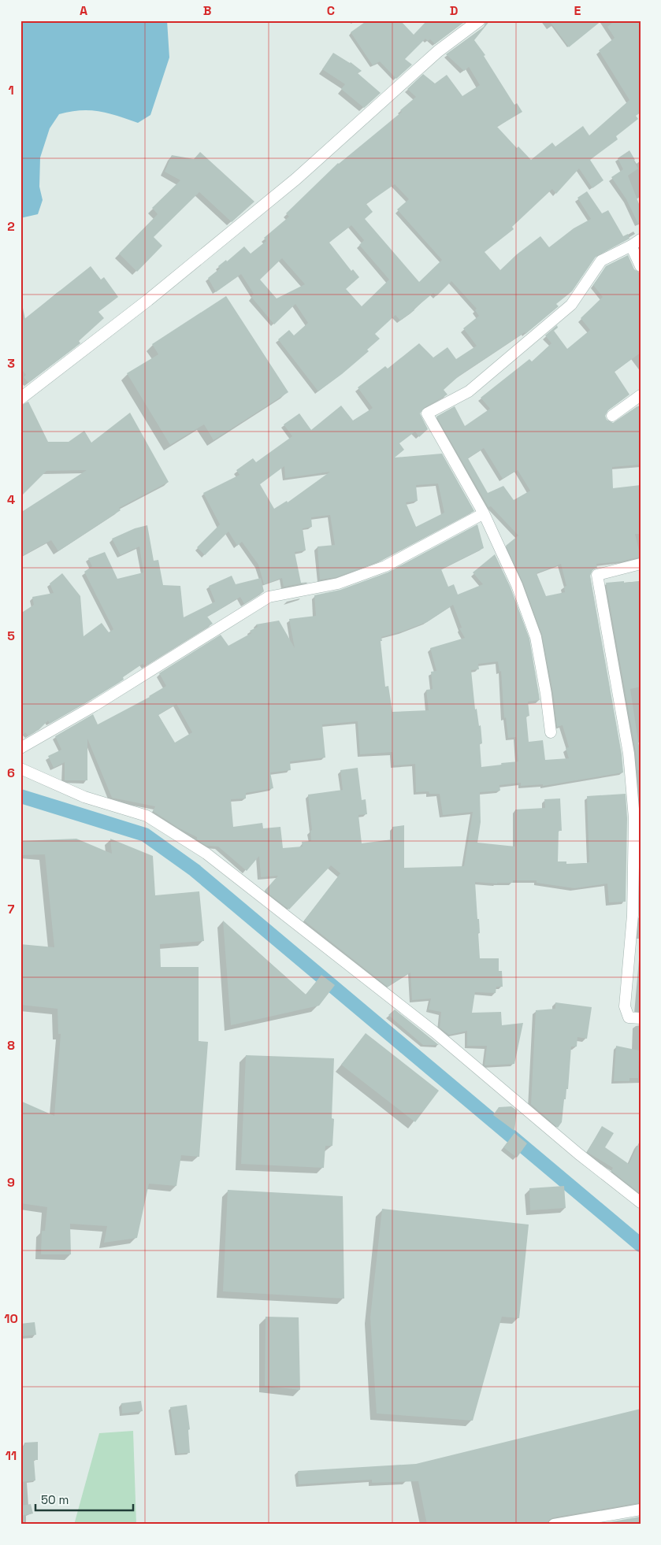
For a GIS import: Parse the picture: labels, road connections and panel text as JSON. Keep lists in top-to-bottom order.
{
  "scale_bar": "50 m",
  "grid": {
    "columns": [
      "A",
      "B",
      "C",
      "D",
      "E"
    ],
    "rows": [
      "1",
      "2",
      "3",
      "4",
      "5",
      "6",
      "7",
      "8",
      "9",
      "10",
      "11"
    ]
  }
}
